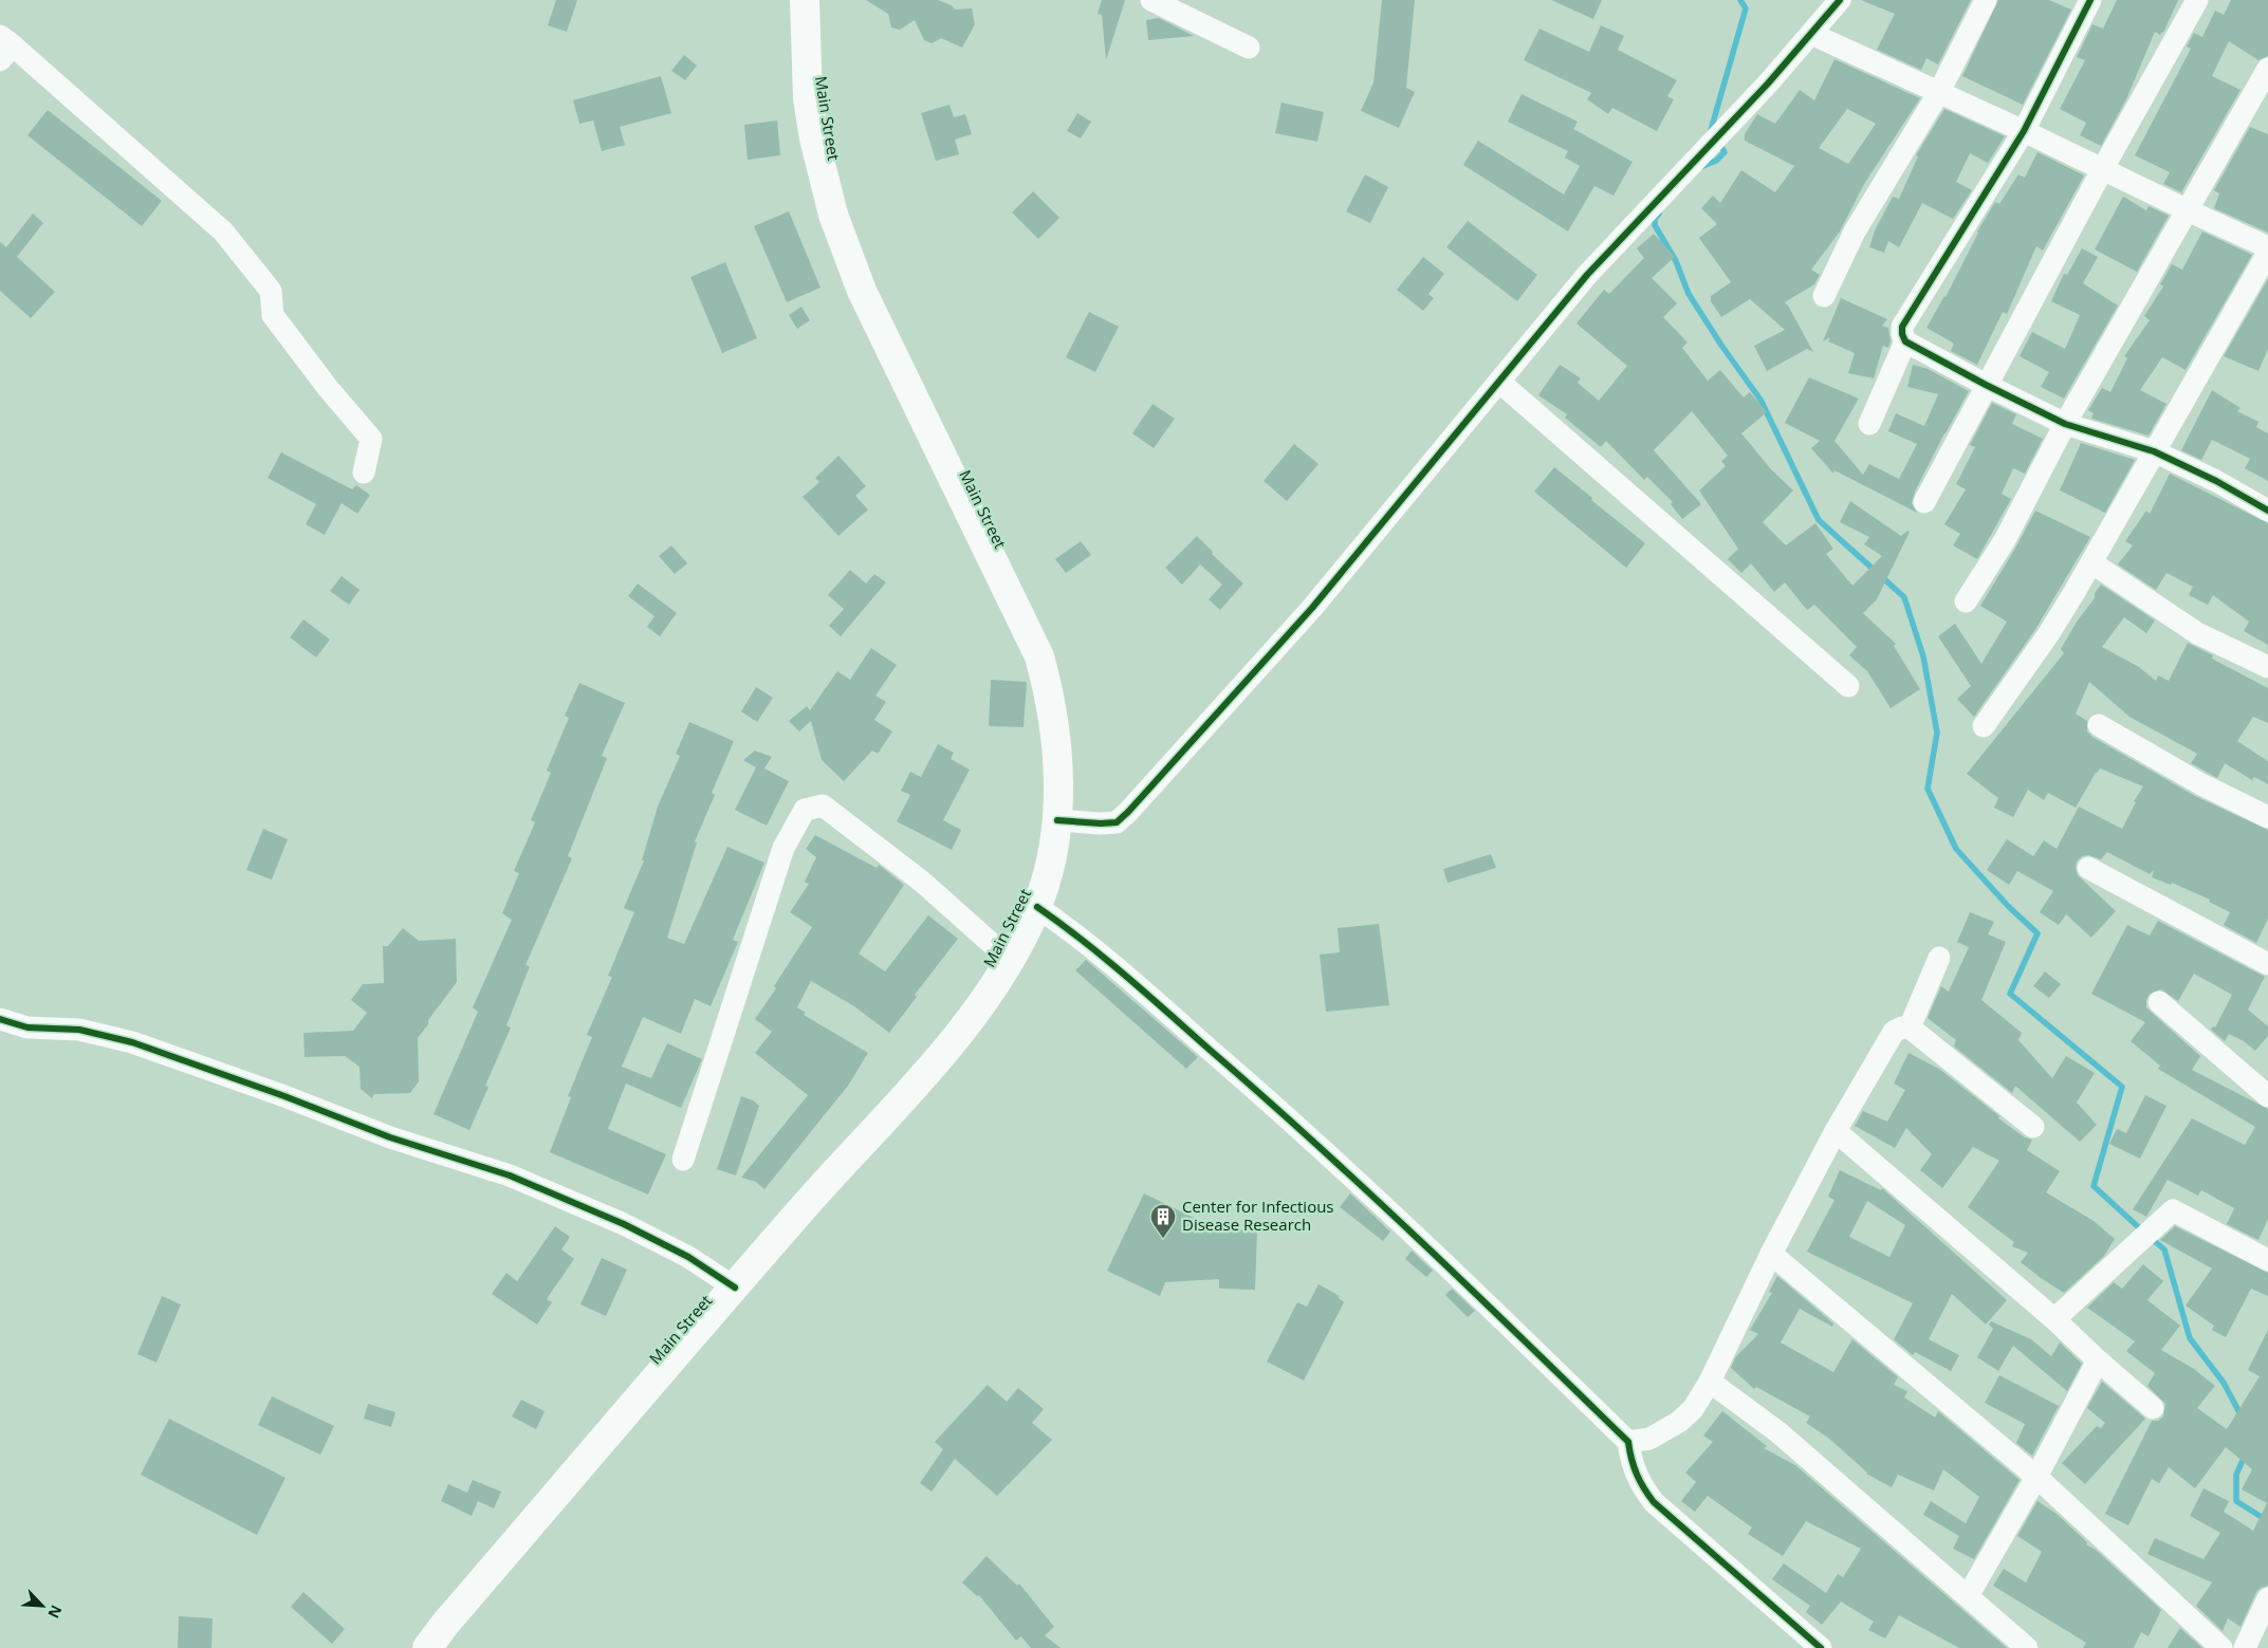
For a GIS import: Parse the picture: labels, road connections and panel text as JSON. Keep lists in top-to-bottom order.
{
  "streets": {
    "main road": ["Main Street"]
  },
  "places": {
    "building": ["Center for Infectious Disease Research"]
  },
  "north": "bottom right"
}
